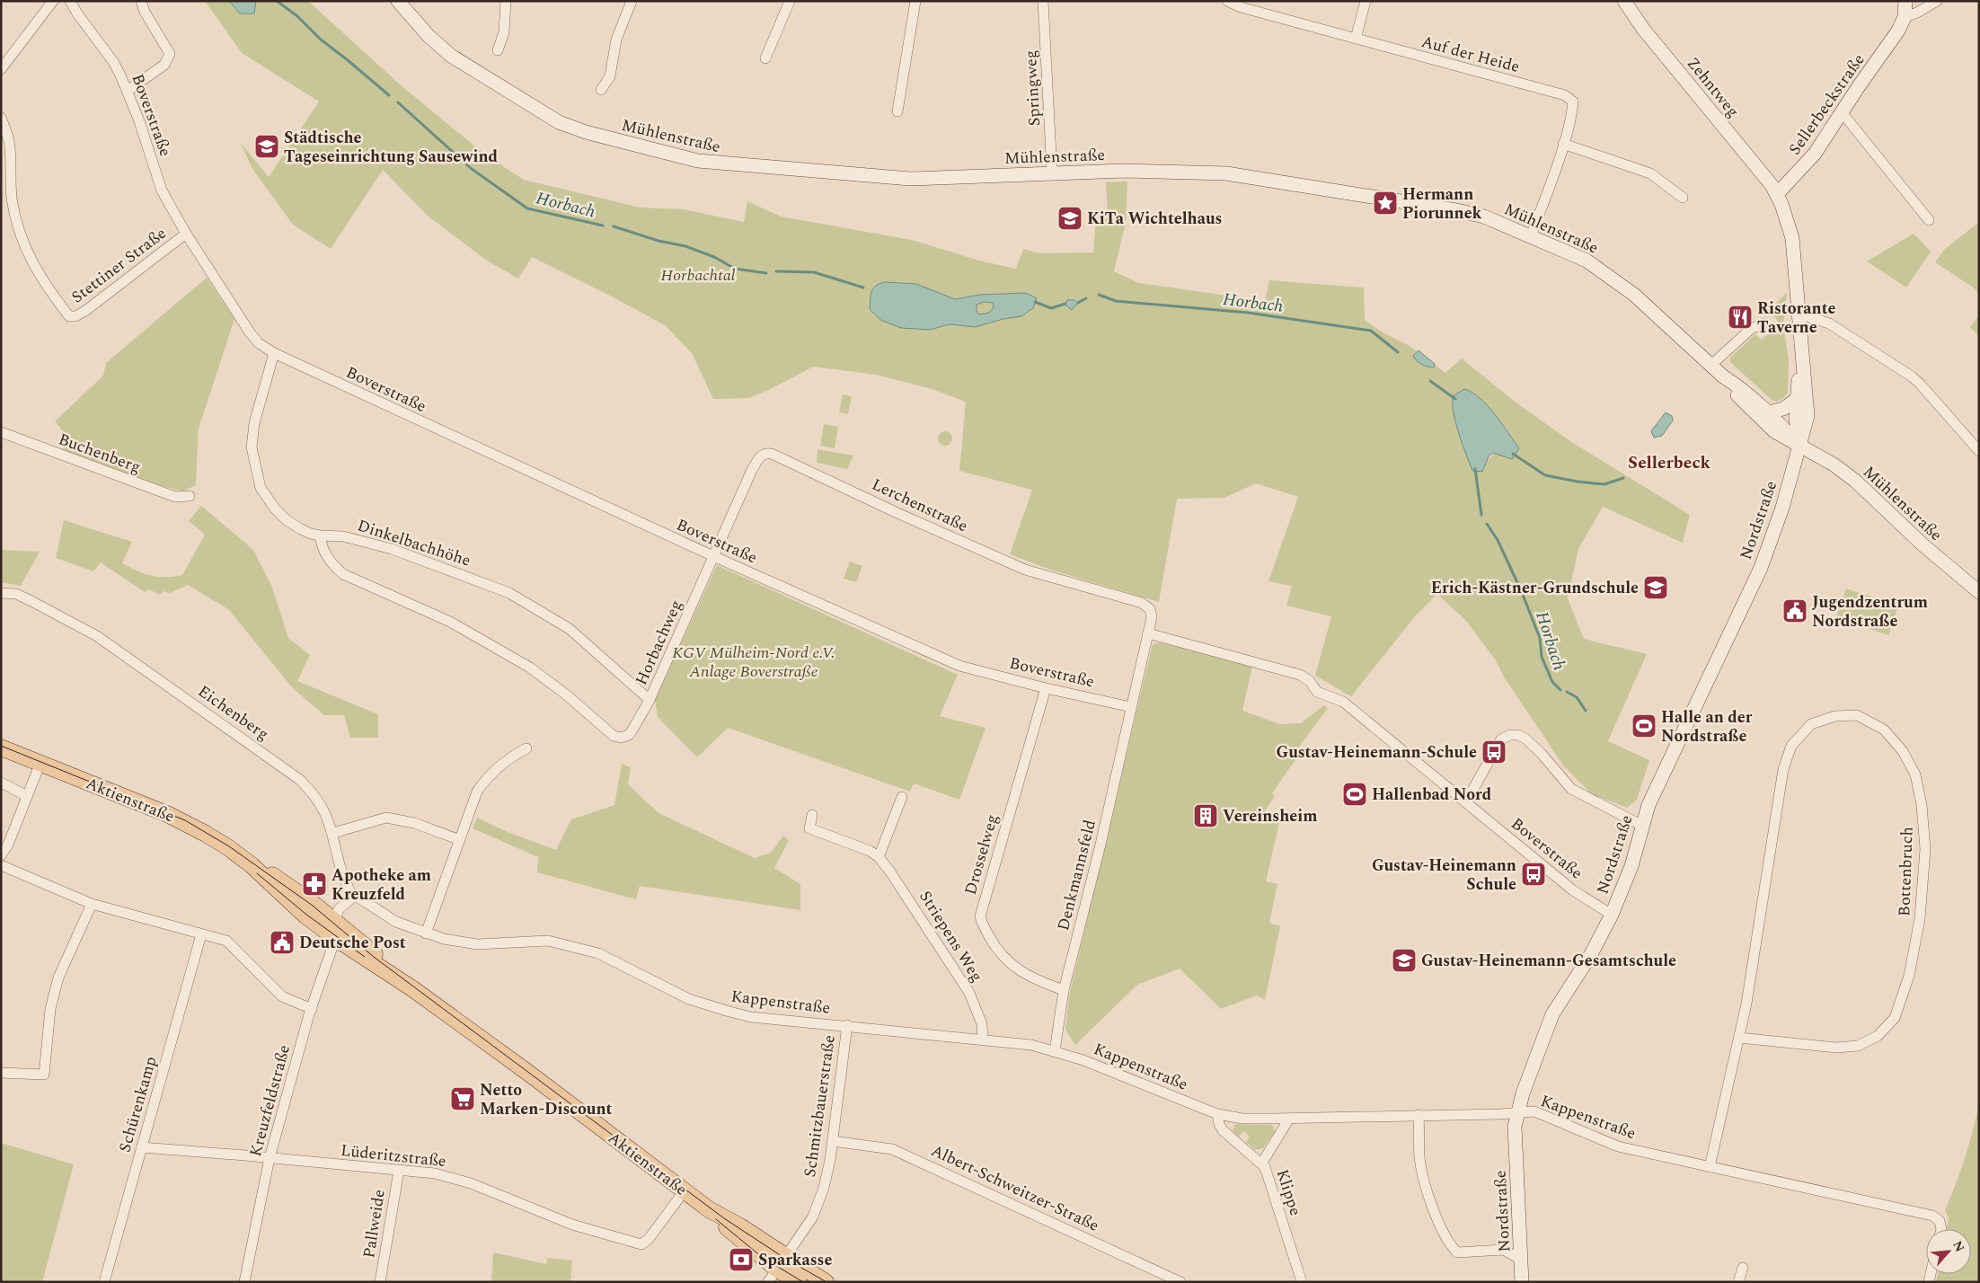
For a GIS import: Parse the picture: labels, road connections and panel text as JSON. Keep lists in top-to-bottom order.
{
  "streets": {
    "main road": ["Aktienstraße"],
    "street": [
      "Auf der Heide",
      "Zehntweg",
      "Springweg",
      "Sellerbeckstraße",
      "Boverstraße",
      "Mühlenstraße",
      "Stettiner Straße",
      "Buchenberg",
      "Lerchenstraße",
      "Nordstraße",
      "Dinkelbachhöhe",
      "Horbachweg",
      "Eichenberg",
      "Drosselweg",
      "Bottenbruch",
      "Denkmannsfeld",
      "Striepens Weg",
      "Kappenstraße",
      "Kreuzfeldstraße",
      "Schürenkamp",
      "Schmitzbauerstraße",
      "Lüderitzstraße",
      "Albert-Schweitzer-Straße",
      "Klippe",
      "Pallweide"
    ]
  },
  "crossings": [
    ["Auf der Heide", "Mühlenstraße"],
    ["Zehntweg", "Sellerbeckstraße"],
    ["Springweg", "Mühlenstraße"],
    ["Boverstraße", "Stettiner Straße"],
    ["Boverstraße", "Lerchenstraße"],
    ["Boverstraße", "Nordstraße"],
    ["Boverstraße", "Dinkelbachhöhe"],
    ["Boverstraße", "Horbachweg"],
    ["Boverstraße", "Drosselweg"],
    ["Boverstraße", "Denkmannsfeld"],
    ["Mühlenstraße", "Nordstraße"],
    ["Lerchenstraße", "Horbachweg"],
    ["Nordstraße", "Kappenstraße"],
    ["Dinkelbachhöhe", "Horbachweg"],
    ["Eichenberg", "Kappenstraße"],
    ["Aktienstraße", "Kreuzfeldstraße"],
    ["Aktienstraße", "Schmitzbauerstraße"],
    ["Aktienstraße", "Lüderitzstraße"],
    ["Drosselweg", "Denkmannsfeld"],
    ["Bottenbruch", "Kappenstraße"],
    ["Denkmannsfeld", "Kappenstraße"],
    ["Striepens Weg", "Kappenstraße"],
    ["Kappenstraße", "Schmitzbauerstraße"],
    ["Kappenstraße", "Klippe"],
    ["Kreuzfeldstraße", "Lüderitzstraße"],
    ["Schürenkamp", "Lüderitzstraße"],
    ["Schmitzbauerstraße", "Albert-Schweitzer-Straße"],
    ["Lüderitzstraße", "Pallweide"]
  ],
  "districts": ["Sellerbeck"],
  "water": ["Horbach"],
  "parks": ["Horbachtal", "KGV Mülheim-Nord e.V. Anlage Boverstraße"],
  "places": {
    "school or university": [
      "Städtische Tageseinrichtung Sausewind",
      "KiTa Wichtelhaus",
      "Erich-Kästner-Grundschule",
      "Gustav-Heinemann-Gesamtschule"
    ],
    "place": ["Hermann Piorunnek"],
    "restaurant": ["Ristorante Taverne"],
    "public building": ["Jugendzentrum Nordstraße", "Deutsche Post"],
    "sports": ["Halle an der Nordstraße", "Hallenbad Nord"],
    "bus stop": ["Gustav-Heinemann-Schule", "Gustav-Heinemann Schule"],
    "building": ["Vereinsheim"],
    "pharmacy": ["Apotheke am Kreuzfeld"],
    "supermarket": ["Netto Marken-Discount"],
    "bank": ["Sparkasse"]
  },
  "north": "top right"
}
